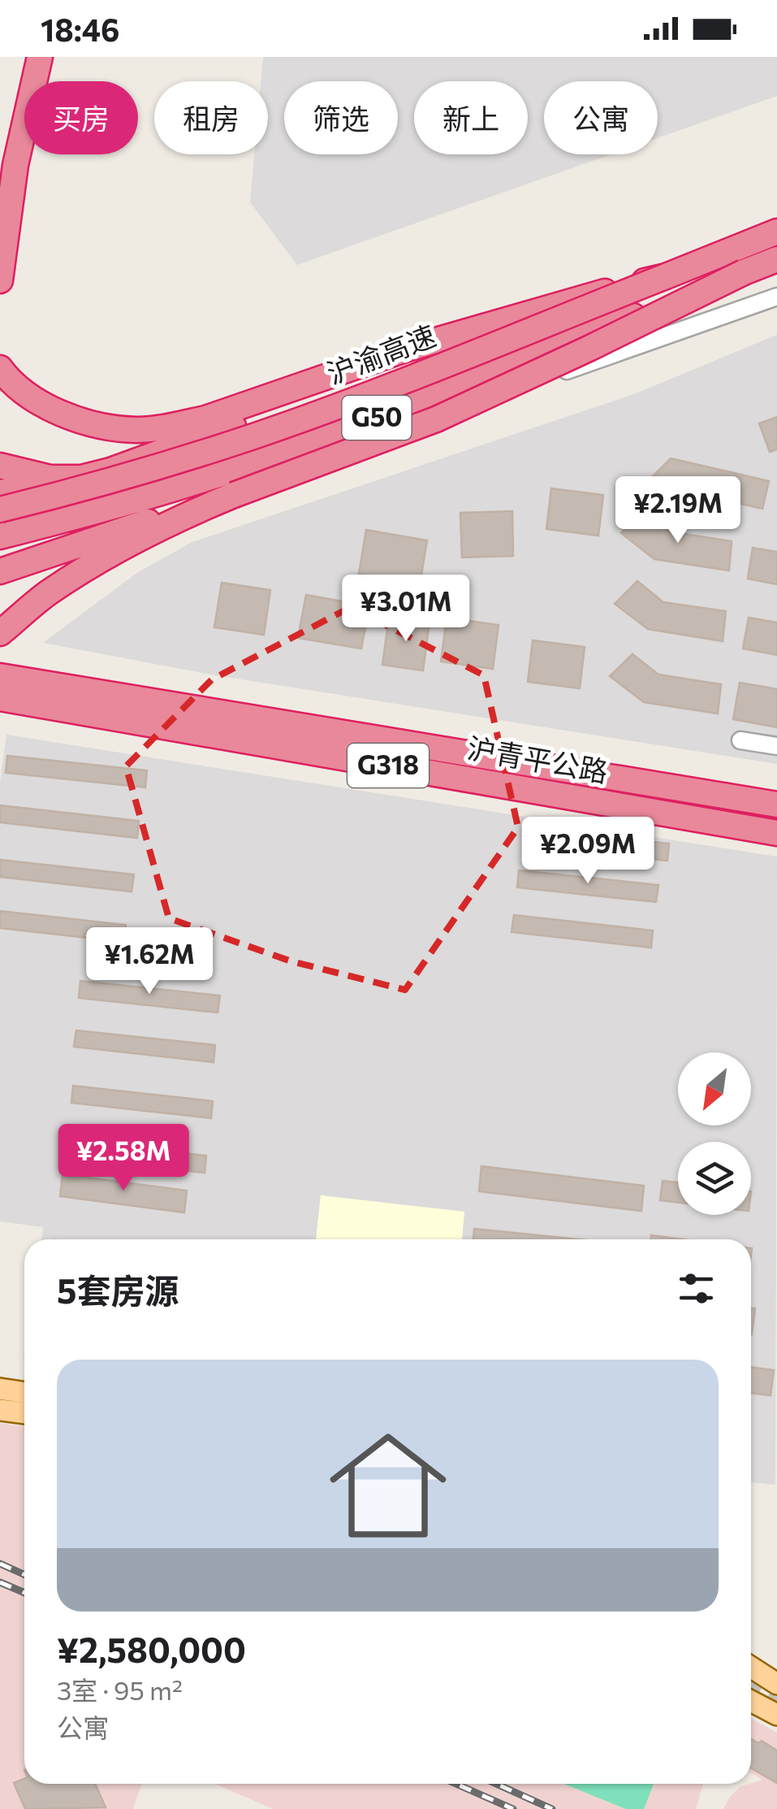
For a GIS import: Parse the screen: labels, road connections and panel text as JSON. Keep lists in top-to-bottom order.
{
  "streets": {
    "highway": [
      "沪渝高速",
      "G50",
      "沪青平公路",
      "G318"
    ]
  },
  "north": "bottom left",
  "page": {
    "status": "18:46",
    "chip": [
      "买房",
      "租房",
      "筛选",
      "新上",
      "公寓"
    ],
    "price": [
      "¥2.19M",
      "¥3.01M",
      "¥2.09M",
      "¥1.62M",
      "¥2.58M"
    ],
    "heading": "5套房源",
    "list": [
      {
        "name": "¥2,580,000",
        "note": "3室 · 95 m² · 公寓"
      }
    ]
  }
}
